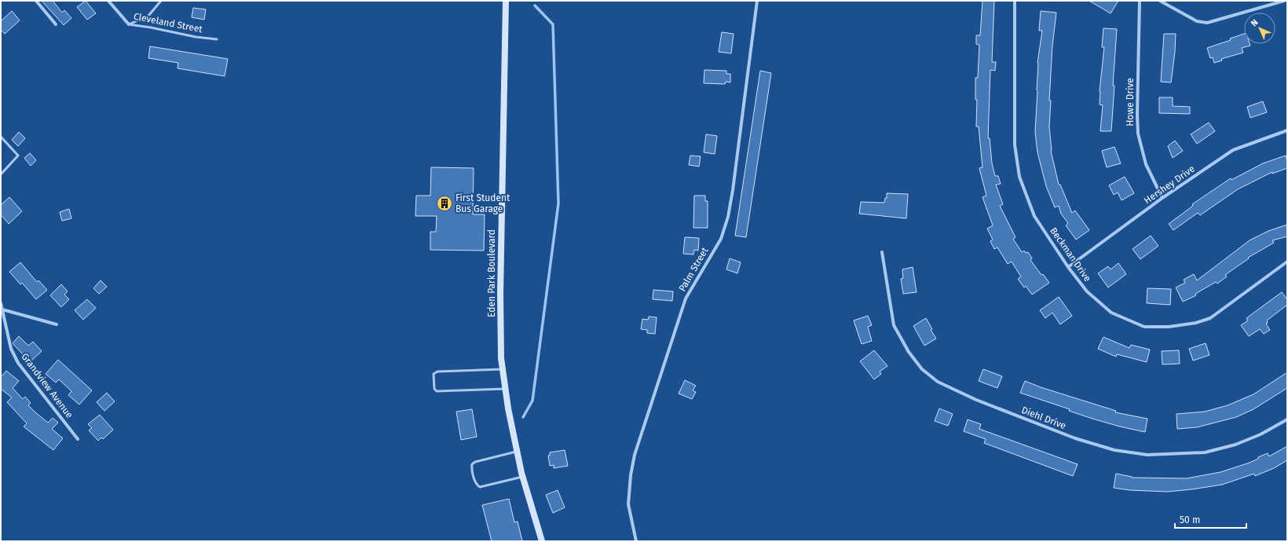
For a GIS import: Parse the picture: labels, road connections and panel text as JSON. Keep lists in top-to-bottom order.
{
  "streets": {
    "main road": ["Eden Park Boulevard"],
    "street": [
      "Cleveland Street",
      "Howe Drive",
      "Hershey Drive",
      "Beckman Drive",
      "Palm Street",
      "Grandview Avenue",
      "Diehl Drive"
    ]
  },
  "crossings": [
    ["Howe Drive", "Hershey Drive"],
    ["Hershey Drive", "Beckman Drive"]
  ],
  "places": {
    "building": ["First Student Bus Garage"]
  },
  "scale_bar": "50 m",
  "north": "top left"
}
